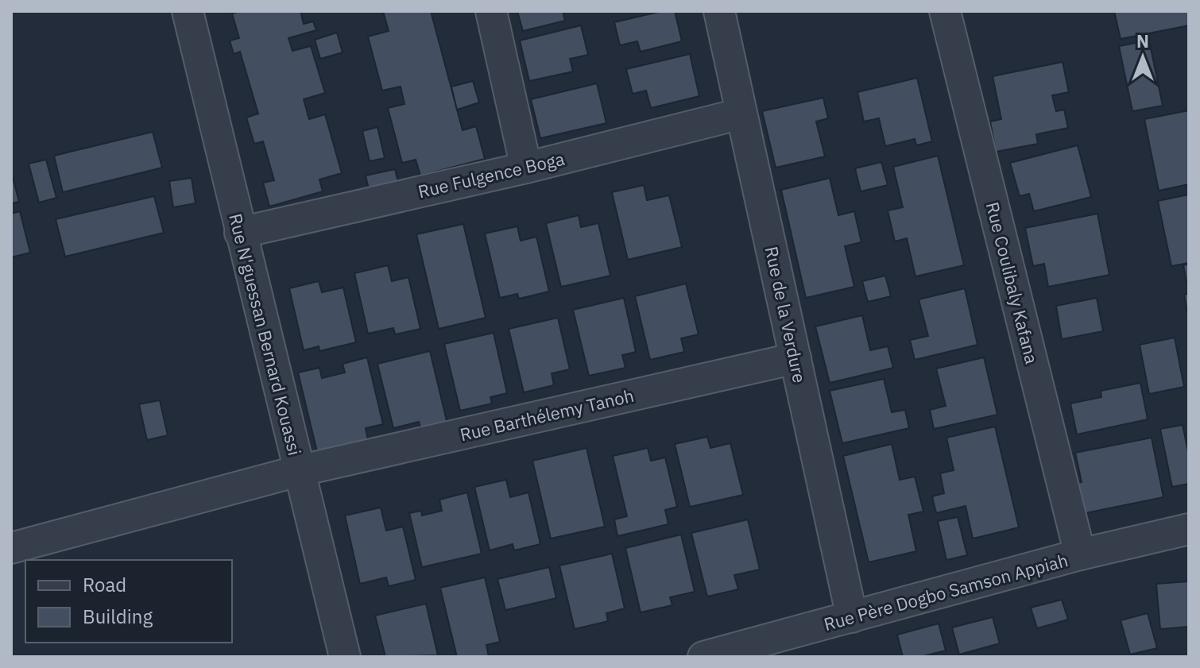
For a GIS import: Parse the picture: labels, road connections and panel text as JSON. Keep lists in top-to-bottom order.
{
  "streets": {
    "street": [
      "Rue Fulgence Boga",
      "Rue Coulibaly Kafana",
      "Rue de la Verdure",
      "Rue N'guessan Bernard Kouassi",
      "Rue Barthélemy Tanoh",
      "Rue Père Dogbo Samson Appiah"
    ]
  },
  "crossings": [
    ["Rue Fulgence Boga", "Rue de la Verdure"],
    ["Rue Fulgence Boga", "Rue N'guessan Bernard Kouassi"],
    ["Rue Coulibaly Kafana", "Rue Père Dogbo Samson Appiah"],
    ["Rue de la Verdure", "Rue Barthélemy Tanoh"],
    ["Rue de la Verdure", "Rue Père Dogbo Samson Appiah"],
    ["Rue N'guessan Bernard Kouassi", "Rue Barthélemy Tanoh"]
  ],
  "legend": ["Road", "Building"],
  "north": "top"
}
